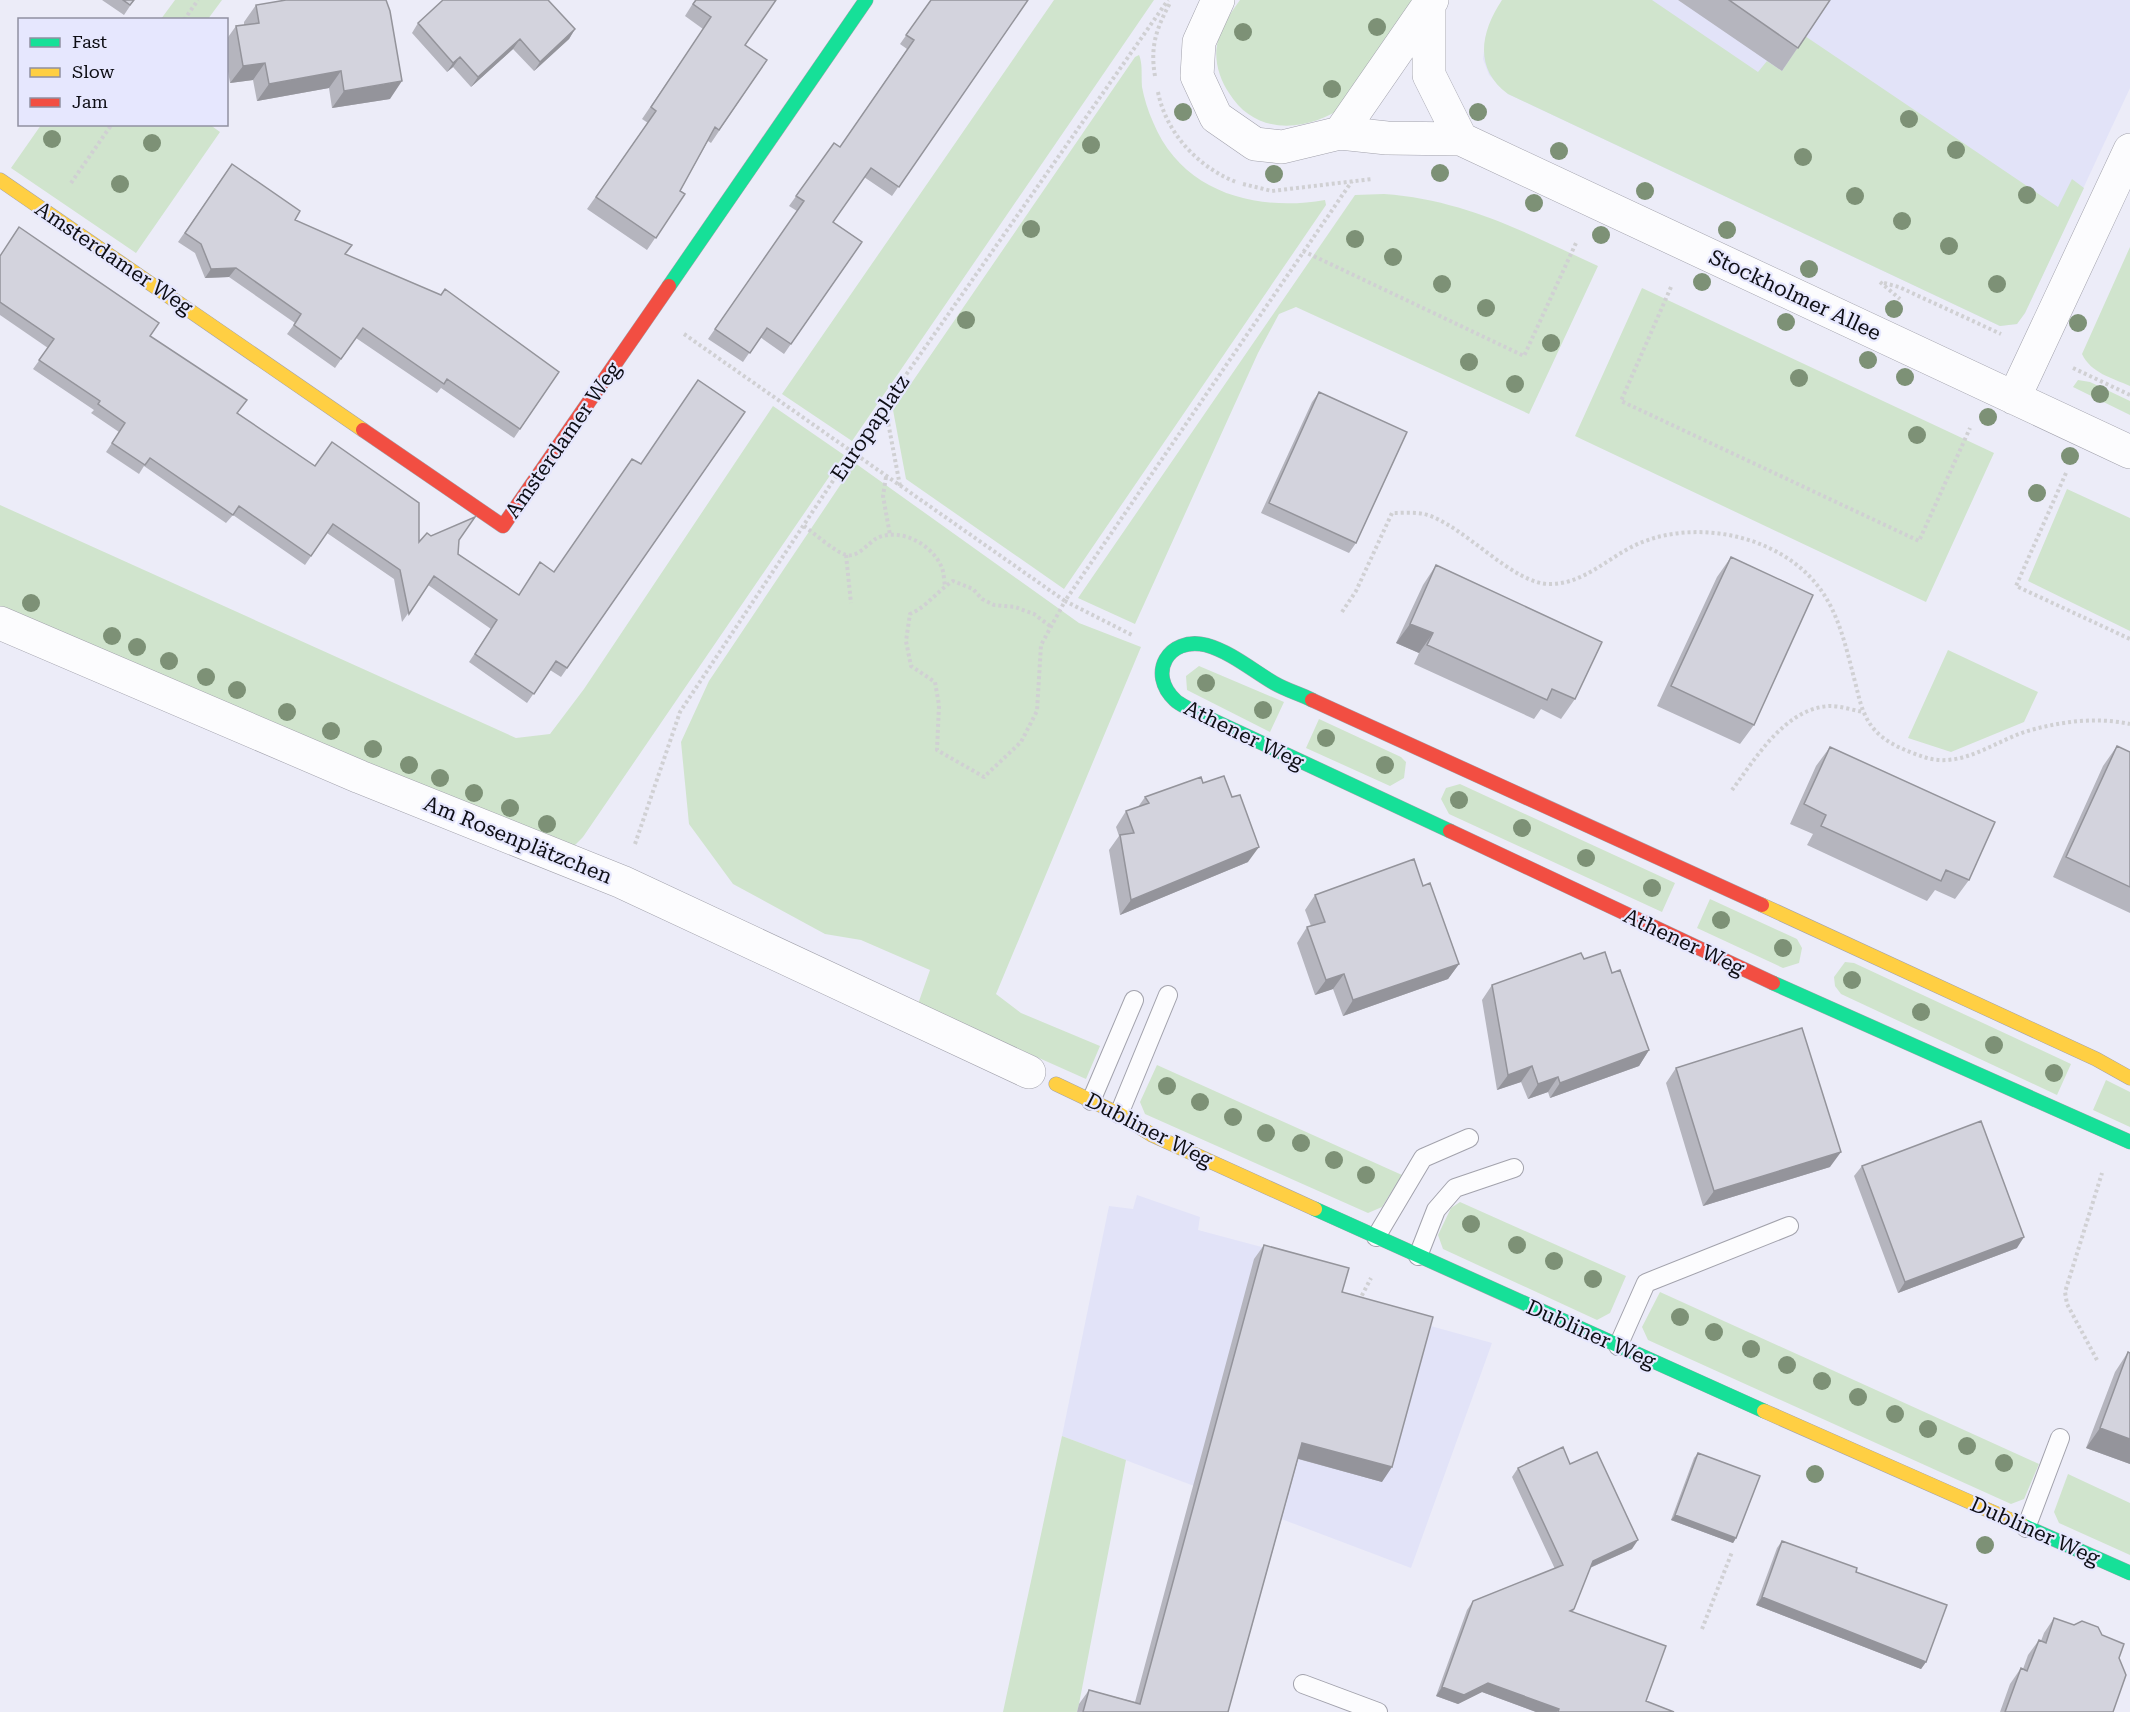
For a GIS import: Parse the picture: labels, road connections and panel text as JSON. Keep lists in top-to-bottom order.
{
  "streets": {
    "street": [
      "Amsterdamer Weg",
      "Stockholmer Allee",
      "Athener Weg",
      "Am Rosenplätzchen",
      "Dubliner Weg"
    ],
    "path": ["Europaplatz"]
  },
  "crossings": [
    ["Europaplatz", "Am Rosenplätzchen"],
    ["Am Rosenplätzchen", "Dubliner Weg"]
  ],
  "legend": ["Fast", "Slow", "Jam"]
}
